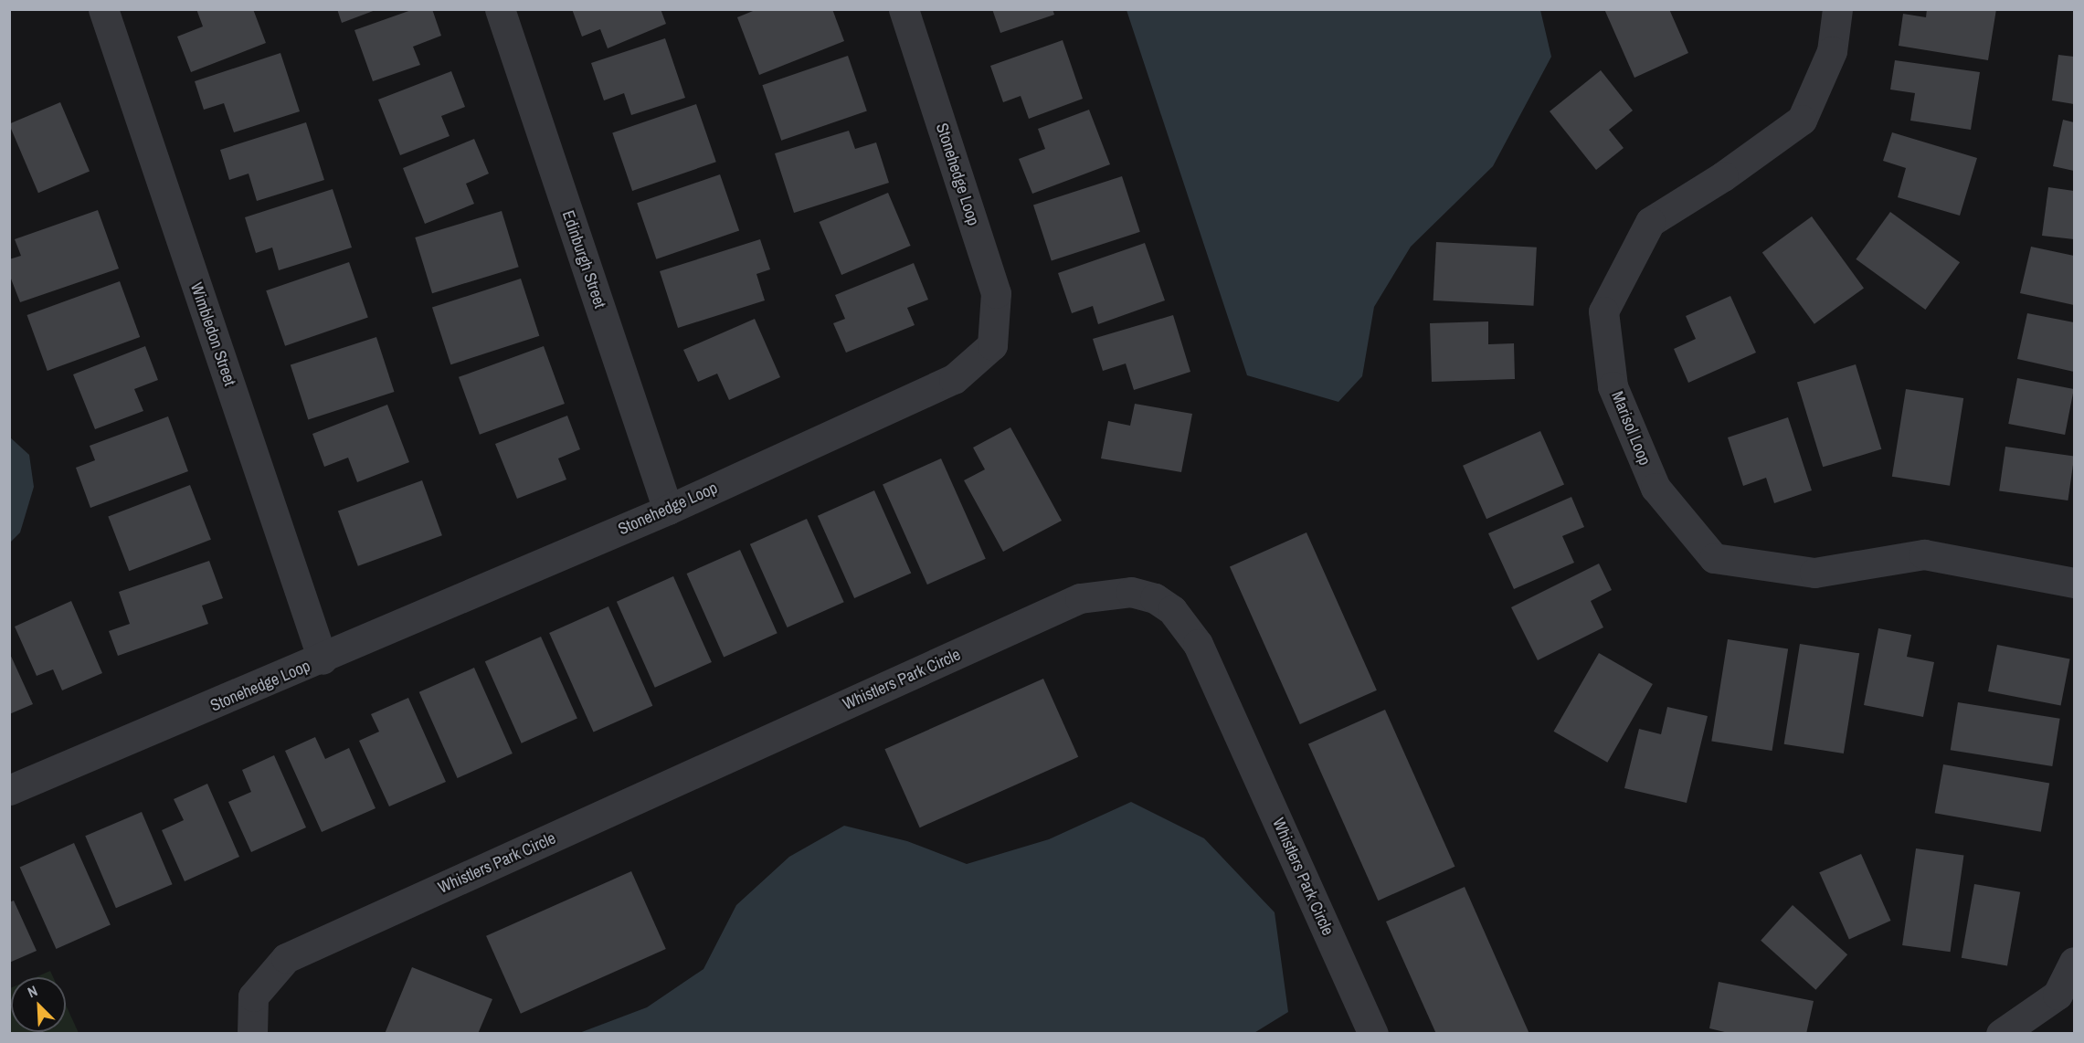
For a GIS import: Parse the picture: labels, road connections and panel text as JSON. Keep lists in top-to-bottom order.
{
  "streets": {
    "street": [
      "Stonehedge Loop",
      "Edinburgh Street",
      "Wimbledon Street",
      "Marisol Loop",
      "Whistlers Park Circle"
    ]
  },
  "crossings": [
    ["Stonehedge Loop", "Edinburgh Street"],
    ["Stonehedge Loop", "Wimbledon Street"]
  ],
  "north": "top left"
}
